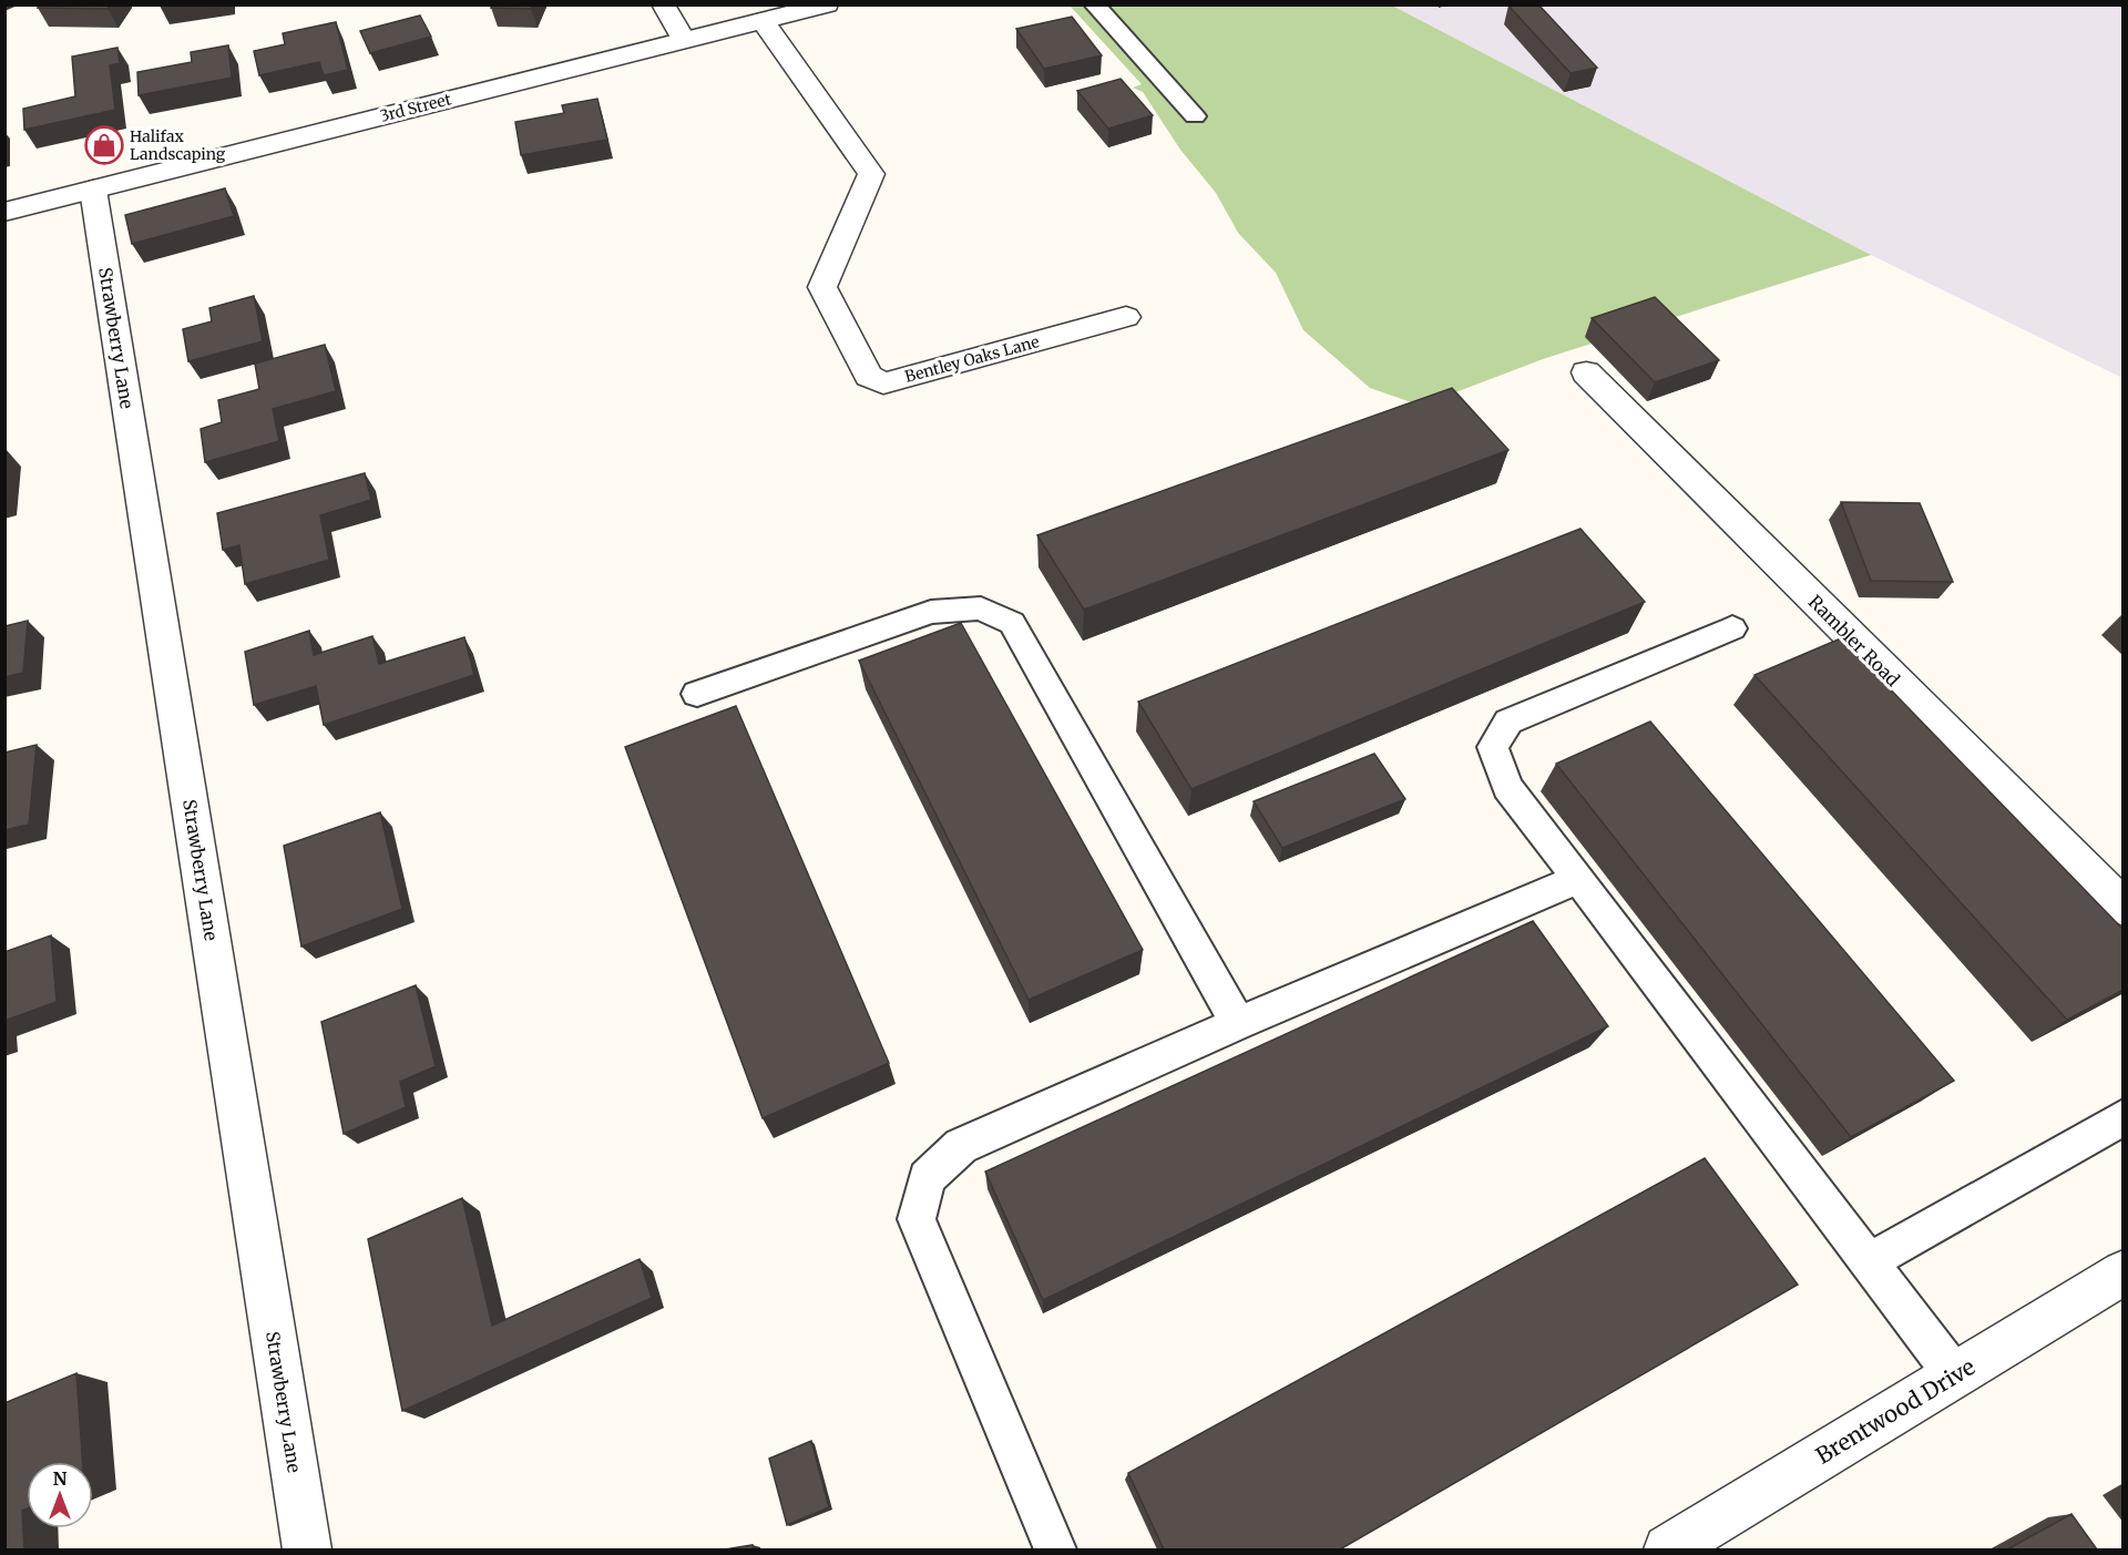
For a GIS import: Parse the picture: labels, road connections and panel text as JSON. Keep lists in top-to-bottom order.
{
  "streets": {
    "street": [
      "3rd Street",
      "Strawberry Lane",
      "Bentley Oaks Lane",
      "Rambler Road",
      "Brentwood Drive"
    ]
  },
  "crossings": [
    ["3rd Street", "Strawberry Lane"],
    ["3rd Street", "Bentley Oaks Lane"]
  ],
  "places": {
    "shop": ["Halifax Landscaping"]
  },
  "north": "top"
}
